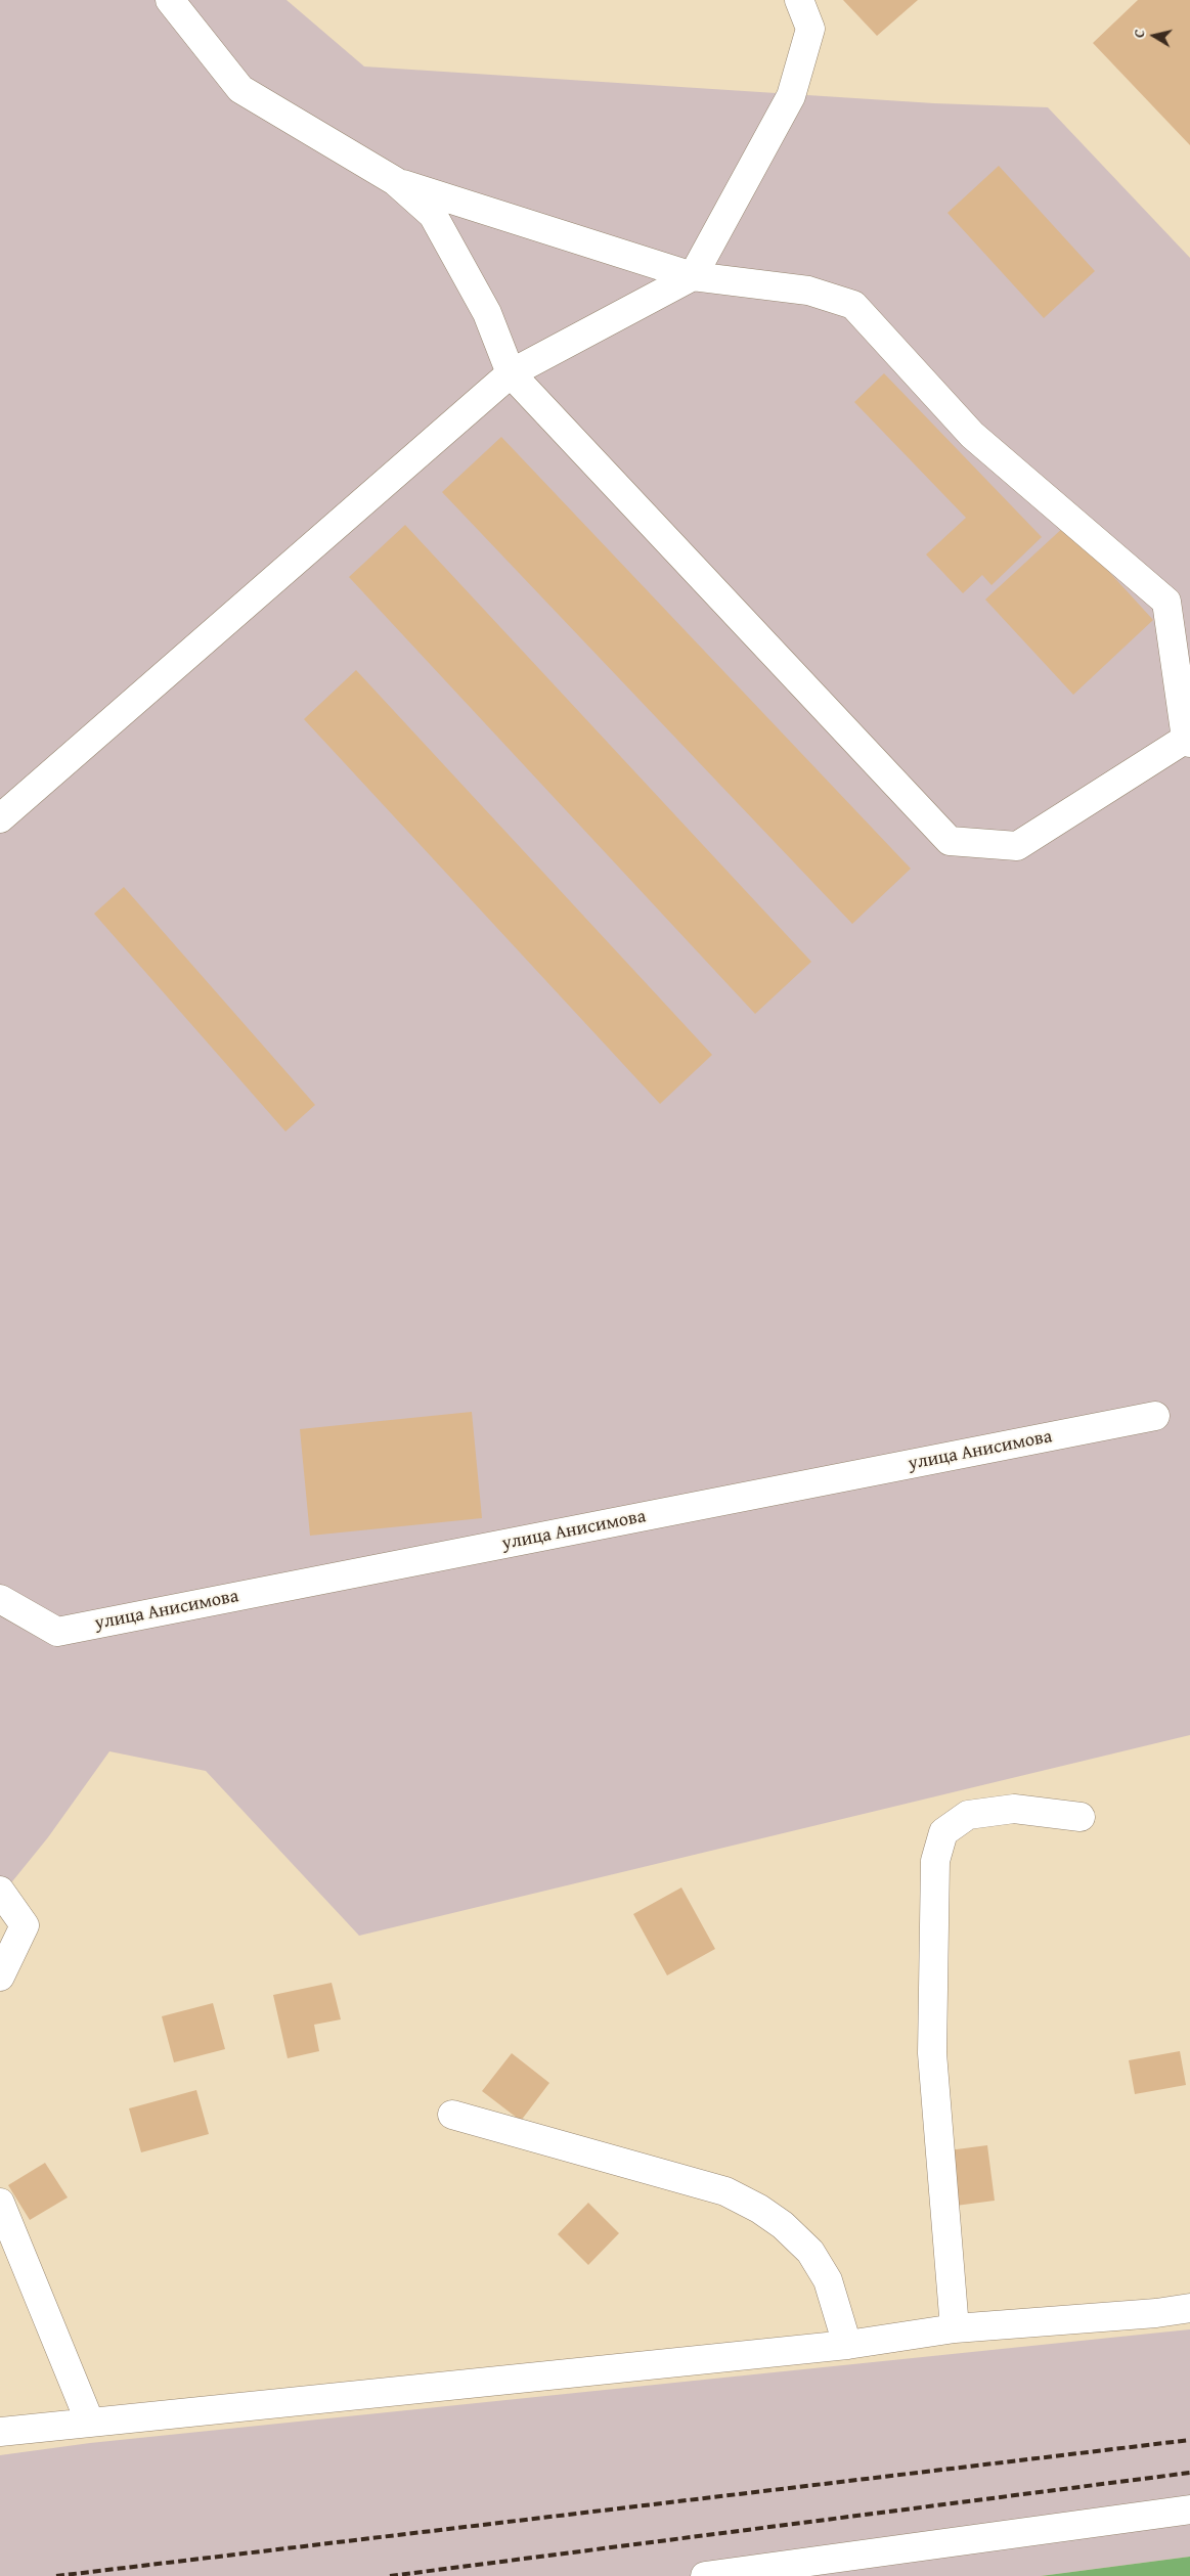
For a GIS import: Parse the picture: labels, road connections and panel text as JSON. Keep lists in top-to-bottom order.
{
  "streets": {
    "street": ["улица Анисимова"]
  },
  "north": "left"
}
